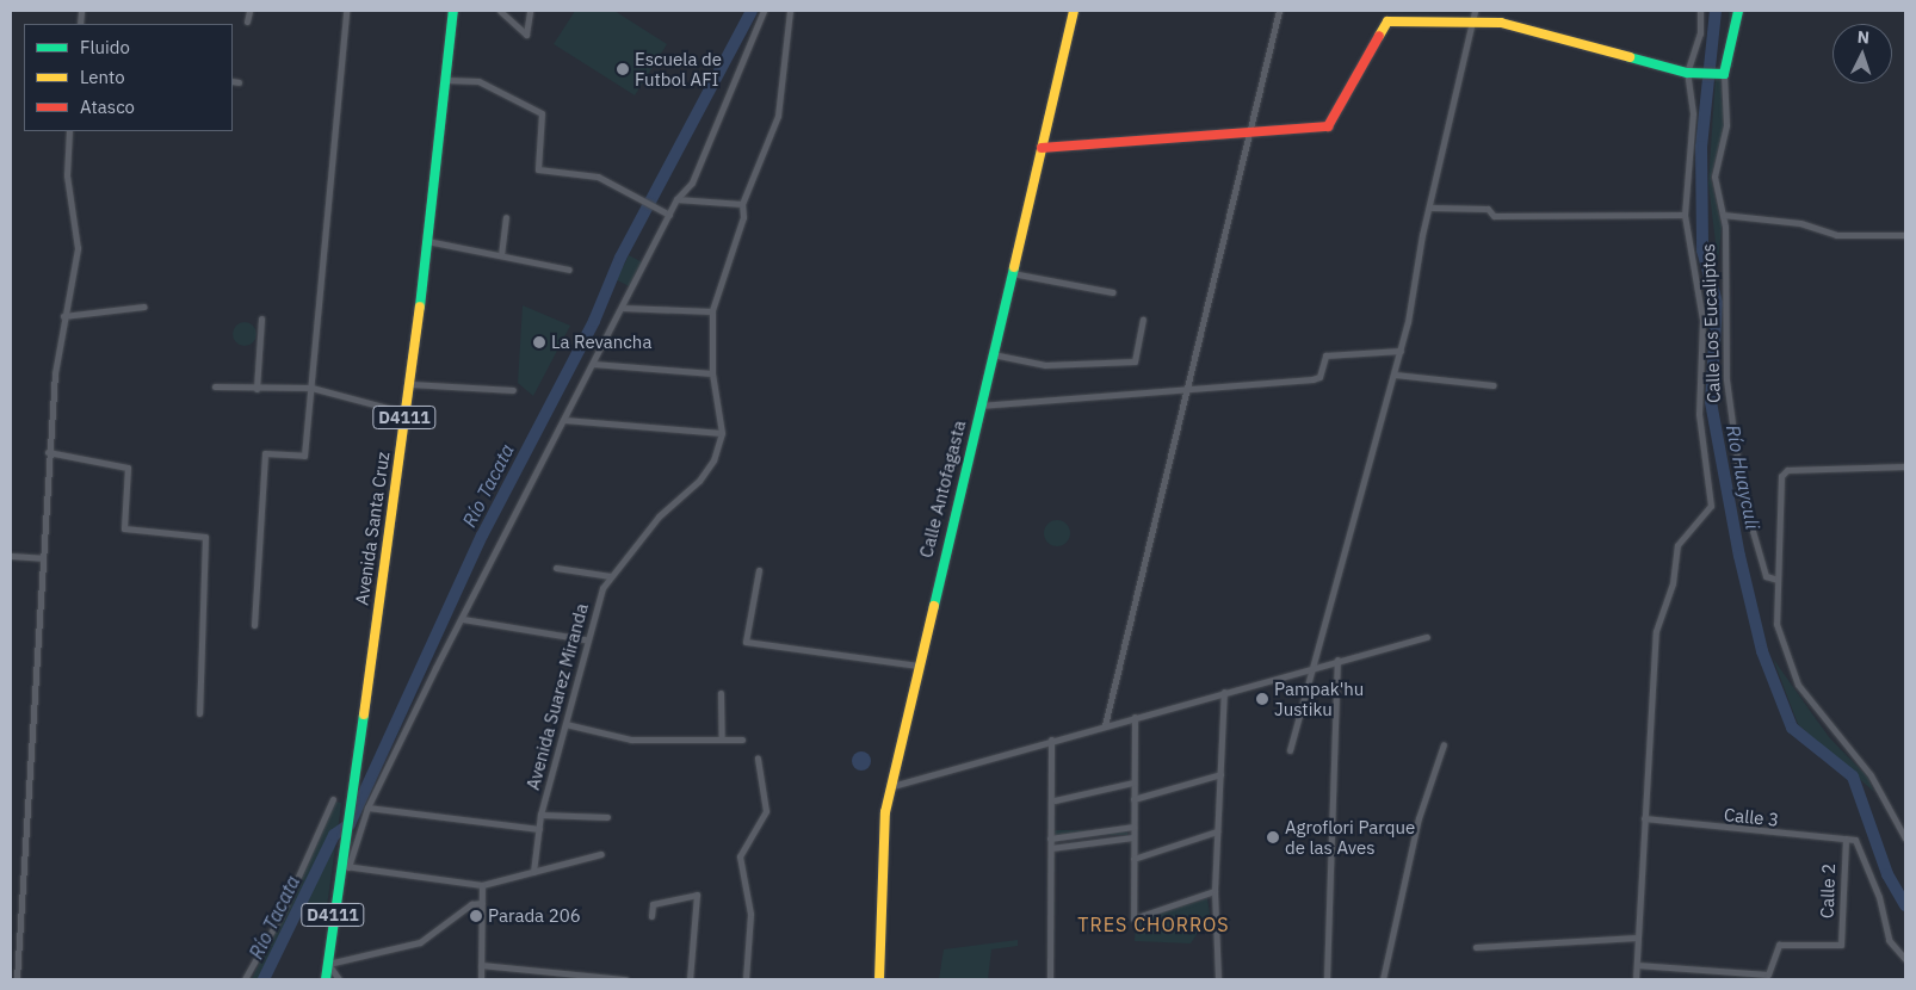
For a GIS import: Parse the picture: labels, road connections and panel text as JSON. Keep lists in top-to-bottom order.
{
  "streets": {
    "main road": [
      "Calle Los Eucaliptos",
      "D4111",
      "Calle Antofagasta",
      "Avenida Santa Cruz"
    ],
    "street": ["Avenida Suarez Miranda", "Calle 3", "Calle 2"]
  },
  "crossings": [
    ["Calle 3", "Calle 2"]
  ],
  "districts": ["TRES CHORROS"],
  "water": ["Río Huayculi", "Río Tacata"],
  "places": [
    "Escuela de Futbol AFI",
    "La Revancha",
    "Pampak'hu Justiku",
    "Agroflori Parque de las Aves",
    "Parada 206"
  ],
  "legend": ["Fluido", "Lento", "Atasco"],
  "north": "top"
}
